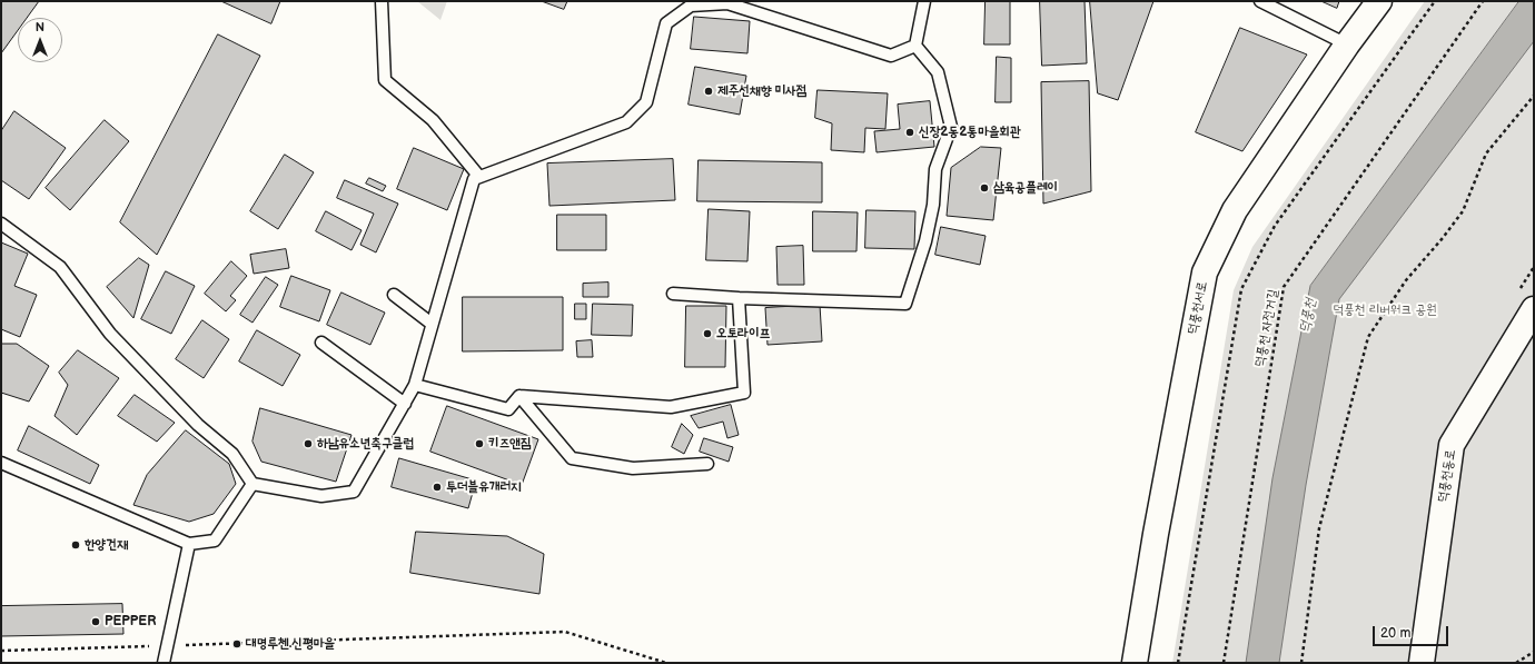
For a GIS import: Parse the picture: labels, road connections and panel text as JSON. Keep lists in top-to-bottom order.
{
  "streets": {
    "street": ["덕풍천서로", "덕풍천동로"],
    "path": ["덕풍천 자전거길"]
  },
  "water": ["덕풍천"],
  "parks": ["덕풍천 리버워크 공원"],
  "places": [
    "제주선채향 미사점",
    "신장2동2통마을회관",
    "삼육공플레이",
    "오토라이프",
    "하남유소년축구클럽",
    "키즈앤짐",
    "투더블유개러지",
    "한양건재",
    "PEPPER",
    "대명루첸.신평마을"
  ],
  "scale_bar": "20 m",
  "north": "top"
}
